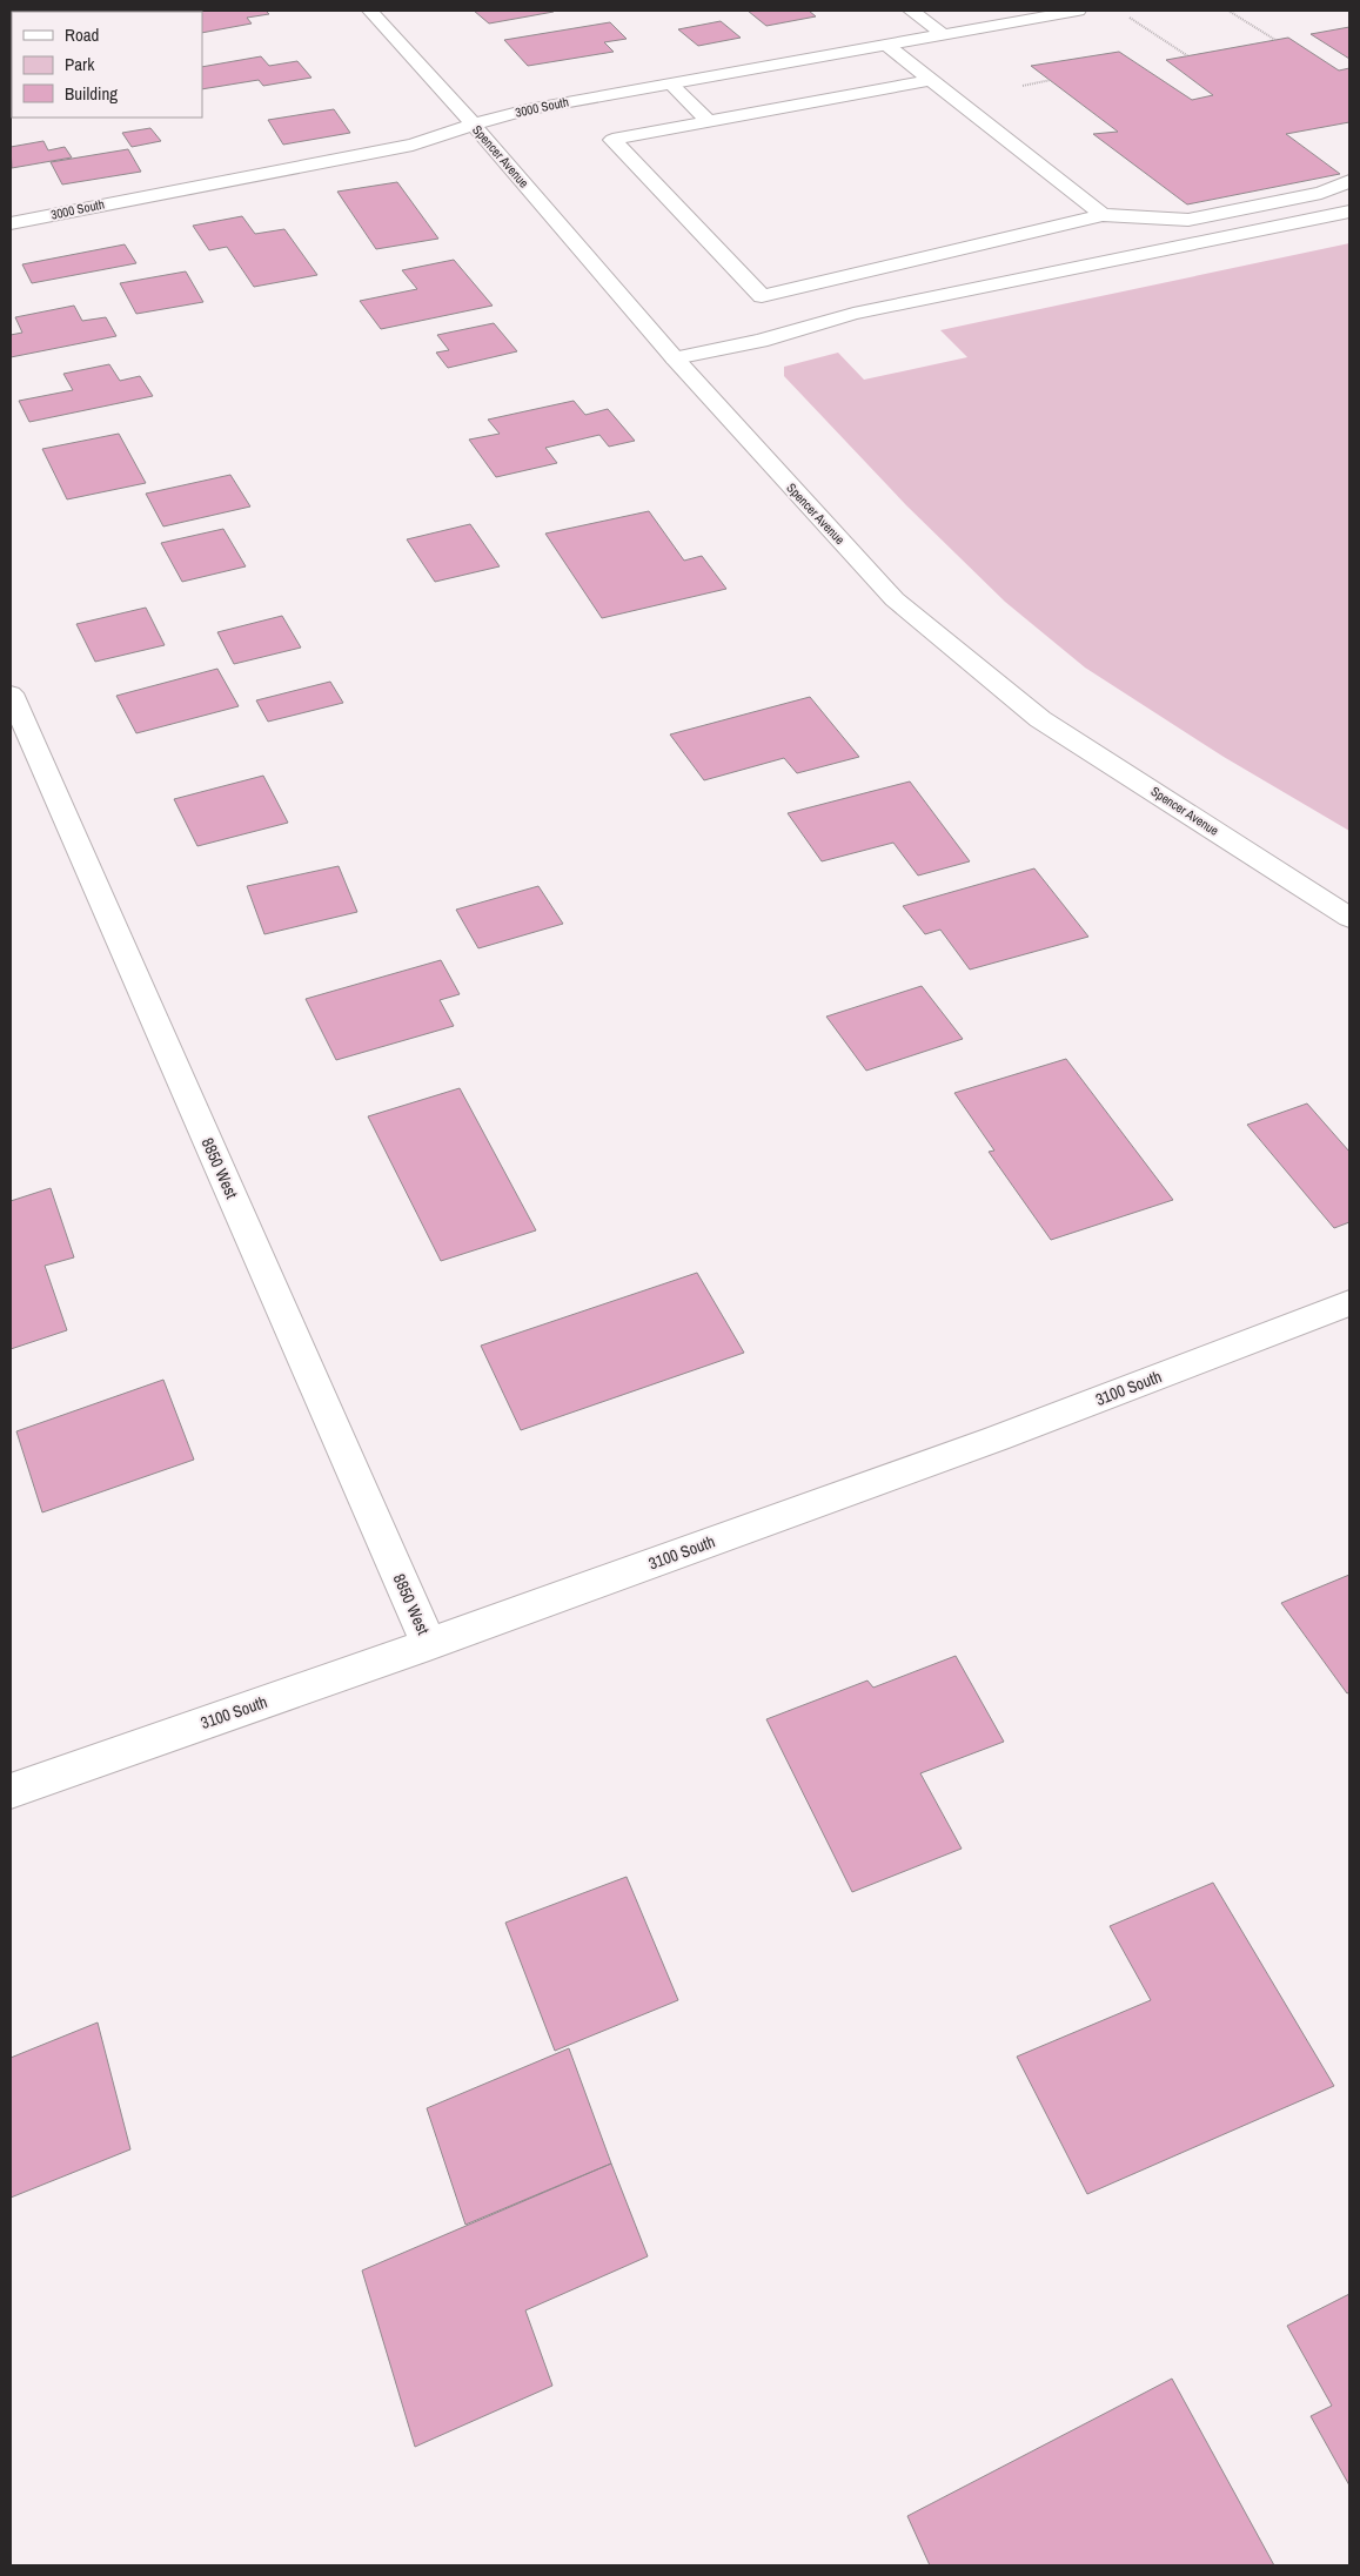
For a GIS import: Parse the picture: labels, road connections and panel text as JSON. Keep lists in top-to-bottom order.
{
  "streets": {
    "street": [
      "3000 South",
      "Spencer Avenue",
      "8850 West",
      "3100 South"
    ]
  },
  "crossings": [
    ["3000 South", "Spencer Avenue"],
    ["8850 West", "3100 South"]
  ],
  "legend": ["Road", "Park", "Building"]
}
